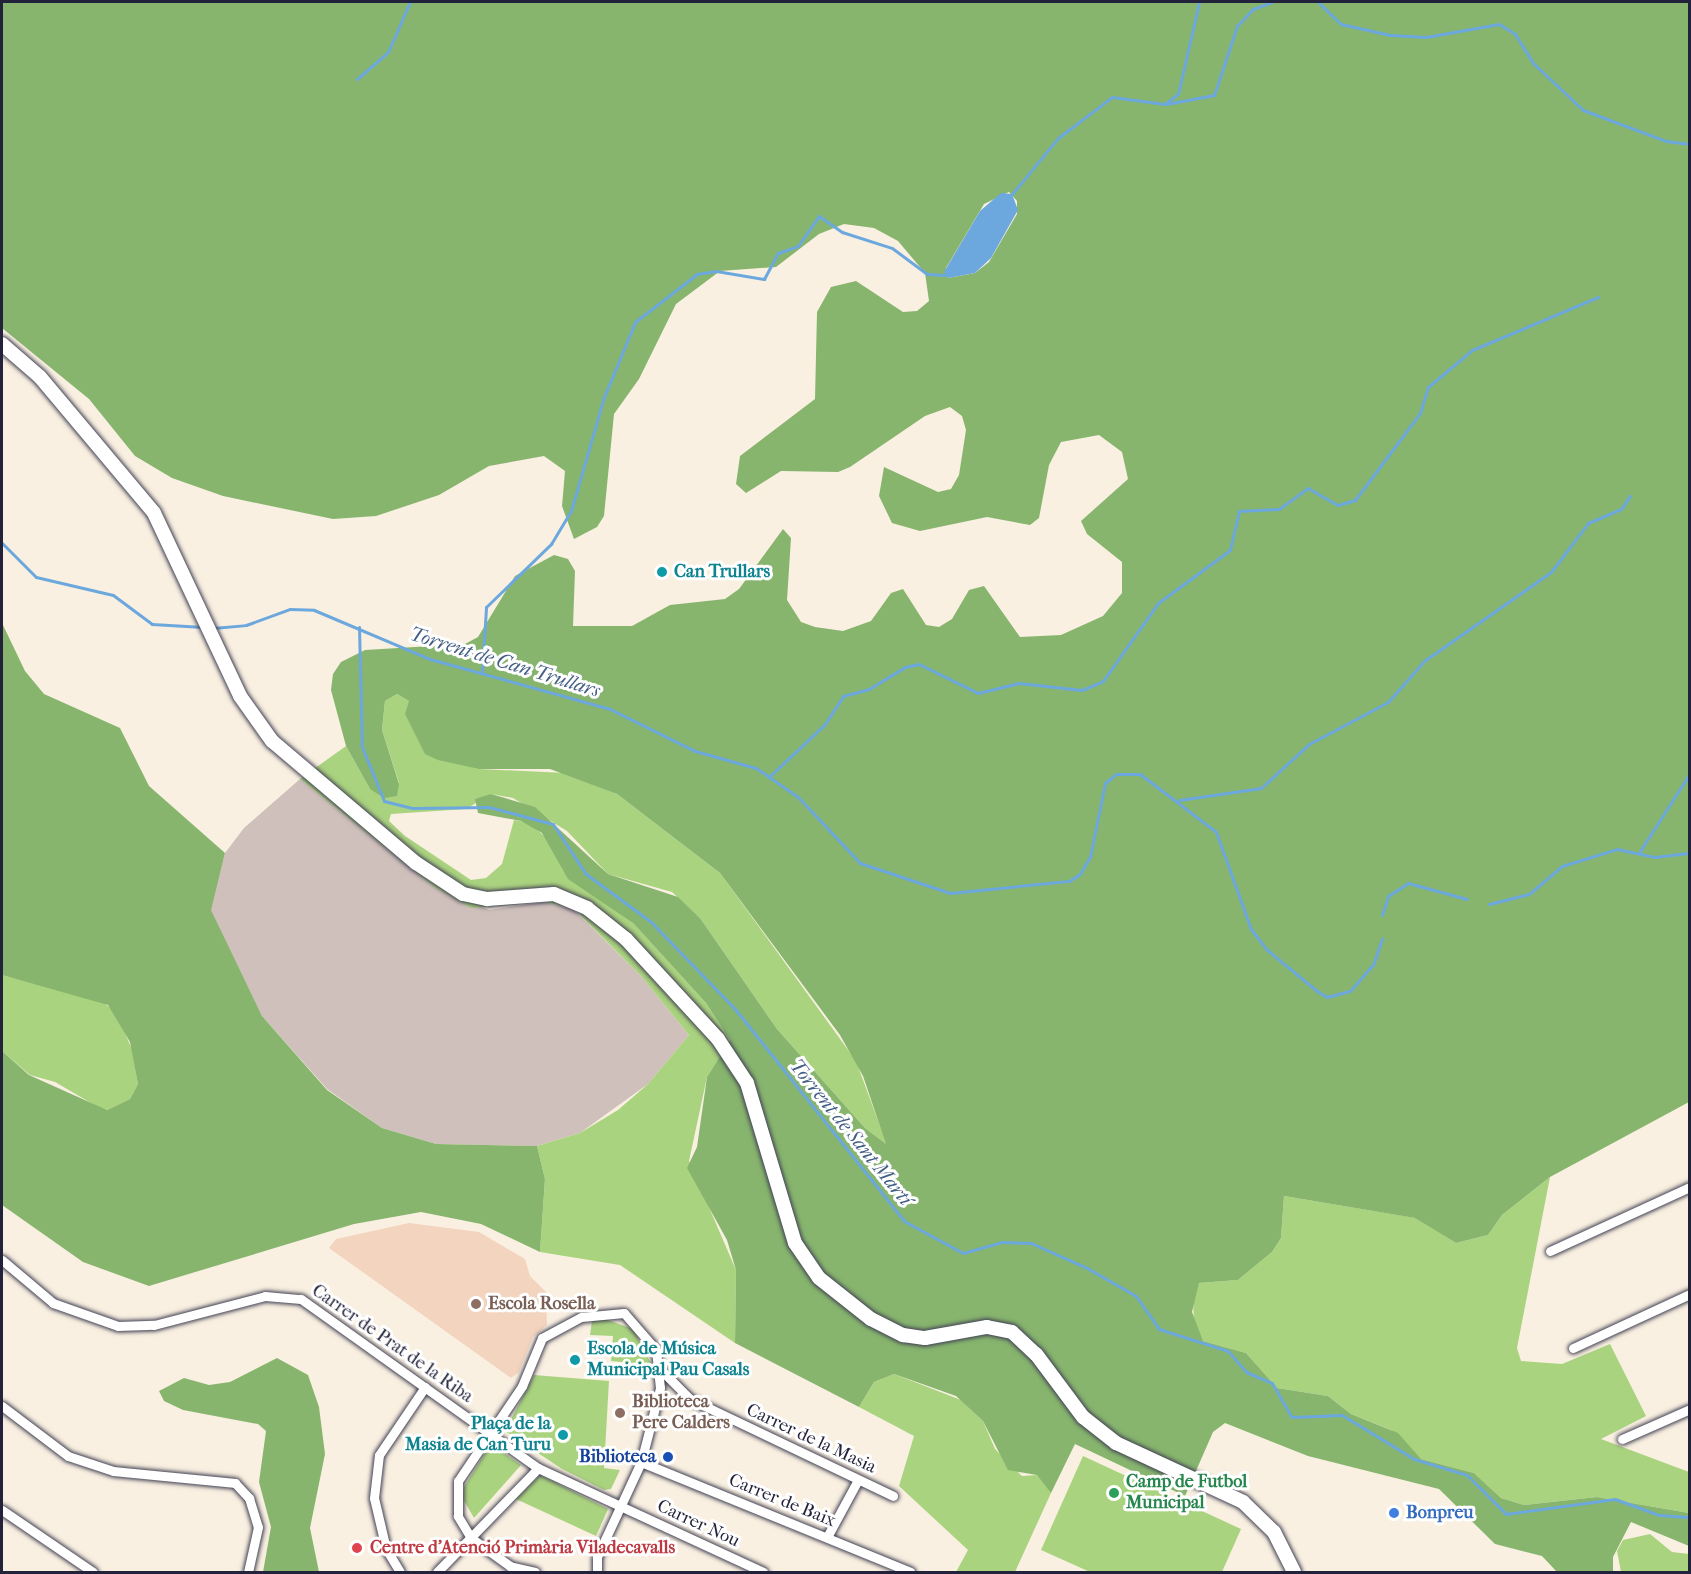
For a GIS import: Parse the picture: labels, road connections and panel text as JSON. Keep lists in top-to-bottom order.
{
  "streets": {
    "street": [
      "Carrer de Prat de la Riba",
      "Carrer de la Masia",
      "Carrer de Baix",
      "Carrer Nou"
    ]
  },
  "crossings": [
    ["Carrer de Prat de la Riba", "Carrer Nou"]
  ],
  "water": ["Torrent de Can Trullars", "Torrent de Sant Martí"],
  "places": [
    "Can Trullars",
    "Escola Rosella",
    "Escola de Música Municipal Pau Casals",
    "Biblioteca Pere Calders",
    "Plaça de la Masia de Can Turu",
    "Biblioteca",
    "Camp de Futbol Municipal",
    "Bonpreu",
    "Centre d'Atenció Primària Viladecavalls"
  ]
}
